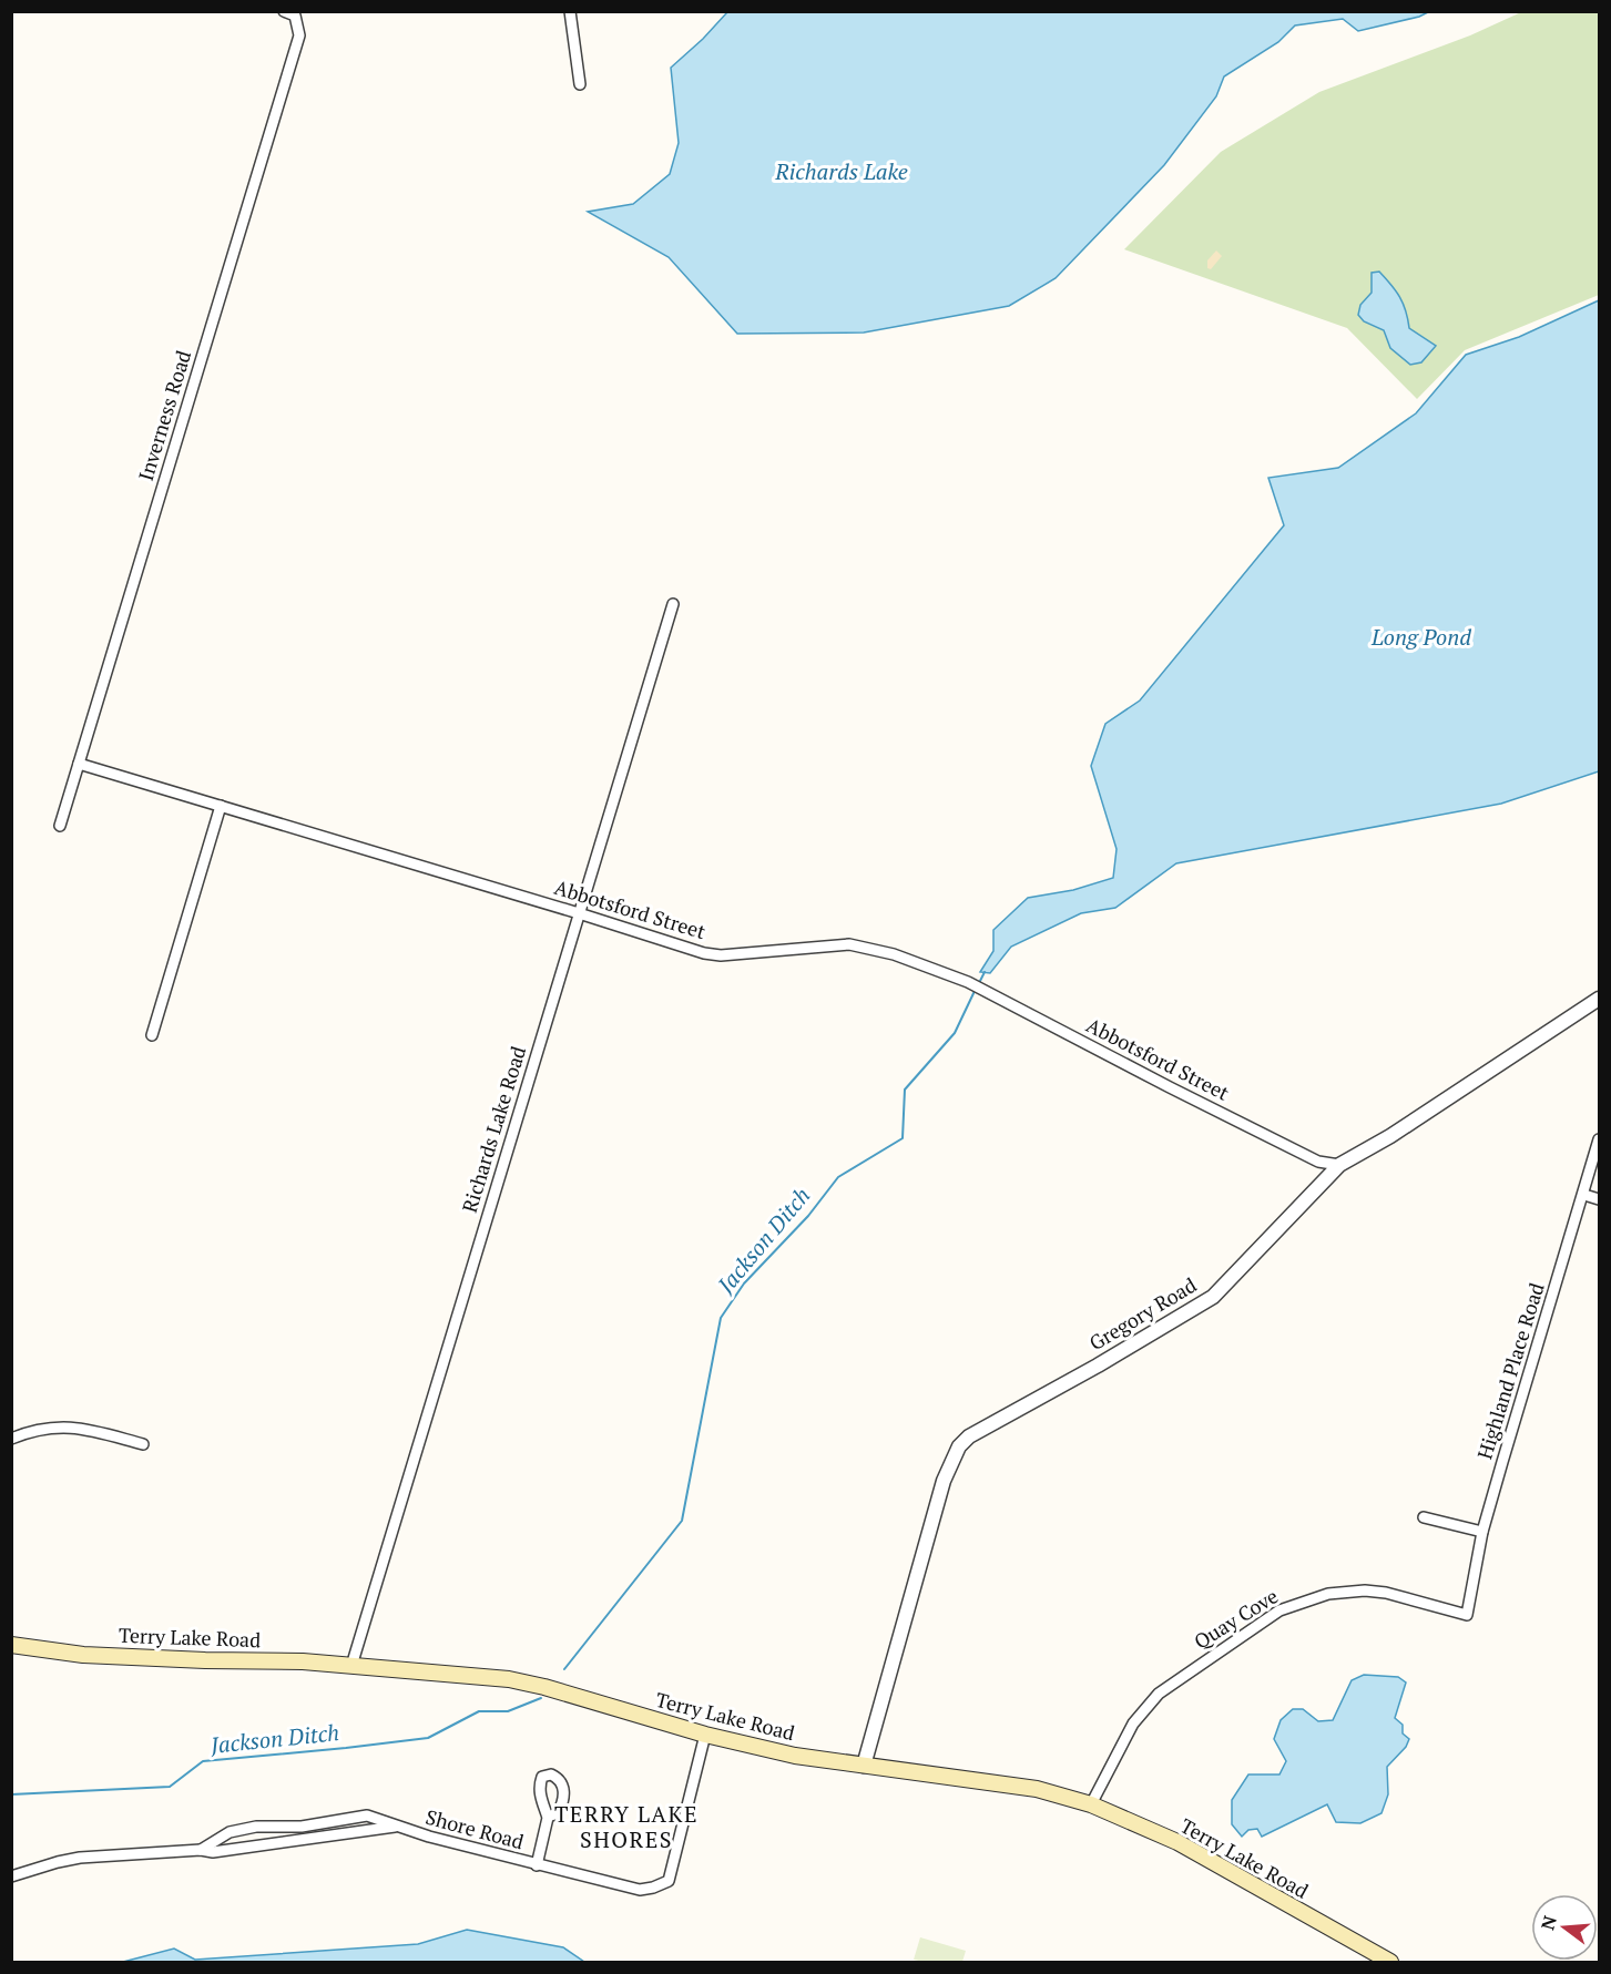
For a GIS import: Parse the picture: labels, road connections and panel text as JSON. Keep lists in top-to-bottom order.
{
  "streets": {
    "main road": ["Terry Lake Road"],
    "street": [
      "Inverness Road",
      "Abbotsford Street",
      "Richards Lake Road",
      "Gregory Road",
      "Highland Place Road",
      "Quay Cove",
      "Shore Road"
    ]
  },
  "crossings": [
    ["Inverness Road", "Abbotsford Street"],
    ["Abbotsford Street", "Richards Lake Road"],
    ["Abbotsford Street", "Gregory Road"],
    ["Richards Lake Road", "Terry Lake Road"],
    ["Gregory Road", "Terry Lake Road"],
    ["Highland Place Road", "Quay Cove"],
    ["Quay Cove", "Terry Lake Road"],
    ["Terry Lake Road", "Shore Road"]
  ],
  "districts": ["TERRY LAKE SHORES"],
  "water": ["Richards Lake", "Long Pond", "Jackson Ditch"],
  "north": "left"
}
